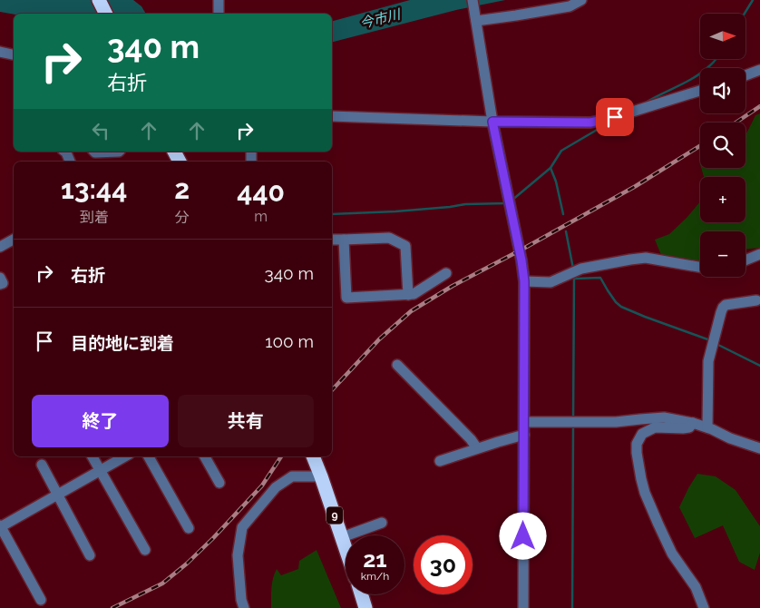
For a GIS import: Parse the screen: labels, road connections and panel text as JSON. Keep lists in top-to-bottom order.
{
  "streets": {
    "highway": ["9"]
  },
  "water": ["今市川"],
  "north": "right",
  "page": {
    "map_buttons": ["+", "−"],
    "turn": ["340 m", "右折"],
    "eta": [
      "13:44",
      "到着",
      "2",
      "分",
      "440",
      "m"
    ],
    "list": [
      {
        "name": "右折",
        "value": "340 m"
      },
      {
        "name": "目的地に到着",
        "value": "100 m"
      }
    ],
    "buttons": ["終了", "共有"],
    "speed": "21 km/h",
    "limit": "30"
  }
}
